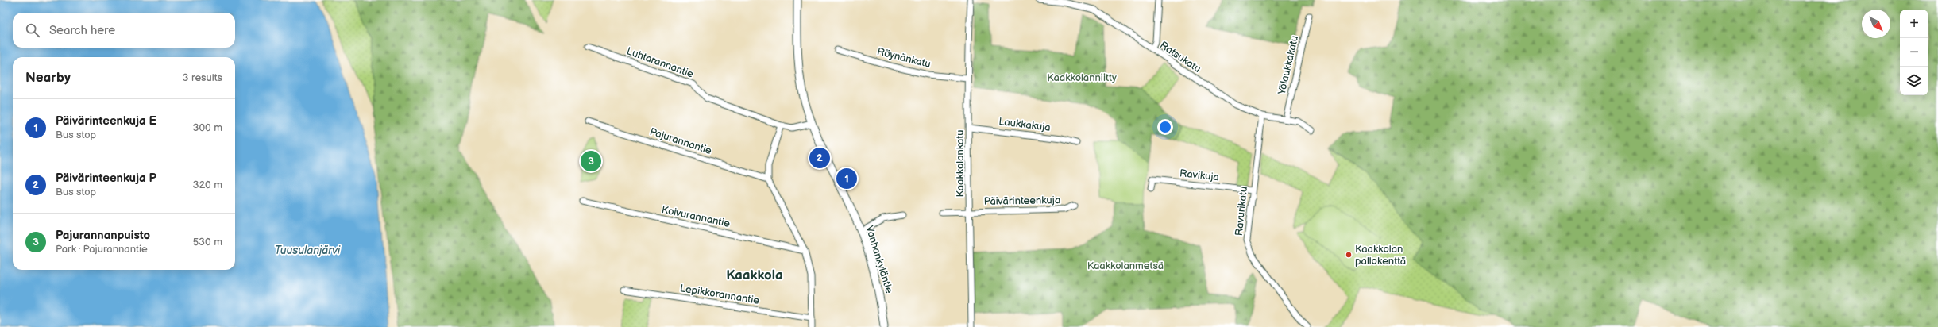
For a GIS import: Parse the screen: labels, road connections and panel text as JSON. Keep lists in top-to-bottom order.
{
  "streets": {
    "street": [
      "Ratsukatu",
      "Röynänkatu",
      "Luhtarannantie",
      "Yölaukkakatu",
      "Laukkakuja",
      "Pajurannantie",
      "Kaakkolankatu",
      "Ravikuja",
      "Päivärinteenkuja",
      "Ravurikatu",
      "Koivurannantie",
      "Vanhankyläntie",
      "Lepikkorannantie"
    ]
  },
  "crossings": [
    ["Ratsukatu", "Yölaukkakatu"],
    ["Ratsukatu", "Ravurikatu"],
    ["Röynänkatu", "Kaakkolankatu"],
    ["Luhtarannantie", "Vanhankyläntie"],
    ["Laukkakuja", "Kaakkolankatu"],
    ["Kaakkolankatu", "Päivärinteenkuja"],
    ["Ravikuja", "Ravurikatu"]
  ],
  "districts": ["Kaakkola"],
  "water": ["Tuusulanjärvi"],
  "parks": ["Kaakkolanniitty", "Kaakkolanmetsä"],
  "places": ["Kaakkolan pallokenttä"],
  "north": "bottom right",
  "page": {
    "map_buttons": ["+", "−"],
    "search": "Search here",
    "heading": ["Nearby", "3 results"],
    "list": [
      {
        "mark": "1",
        "name": "Päivärinteenkuja E",
        "note": "Bus stop",
        "value": "300 m"
      },
      {
        "mark": "2",
        "name": "Päivärinteenkuja P",
        "note": "Bus stop",
        "value": "320 m"
      },
      {
        "mark": "3",
        "name": "Pajurannanpuisto",
        "note": "Park · Pajurannantie",
        "value": "530 m"
      }
    ],
    "pins": ["2", "3", "1"]
  }
}
